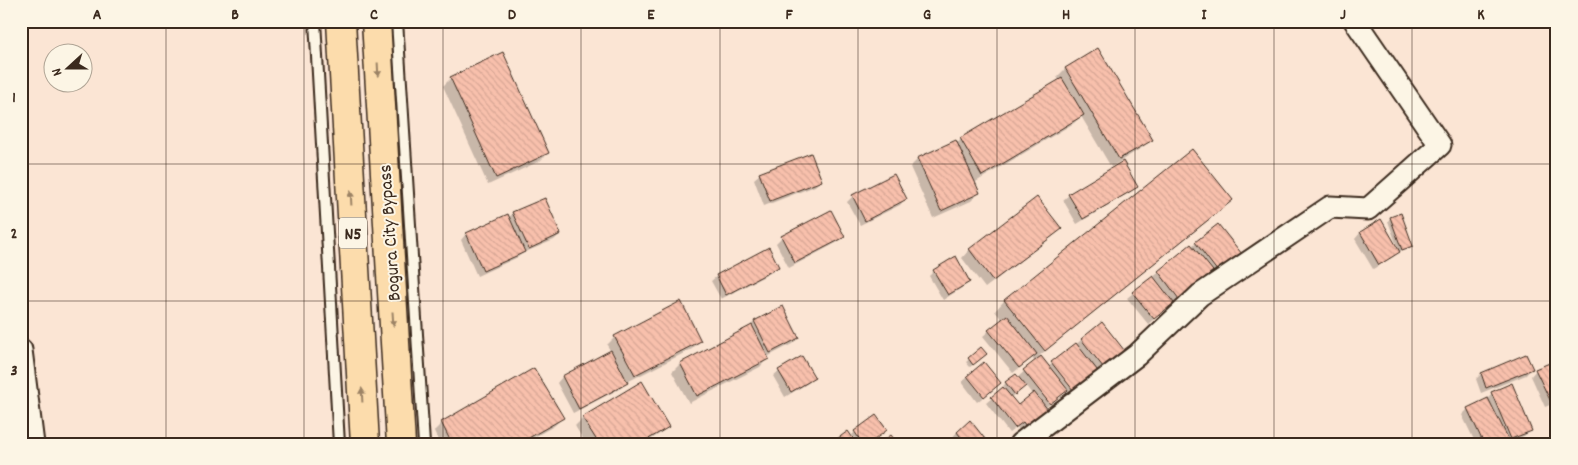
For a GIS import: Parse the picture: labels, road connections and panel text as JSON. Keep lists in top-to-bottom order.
{
  "streets": {
    "highway": ["N5", "Bogura City Bypass"]
  },
  "north": "left",
  "grid": {
    "columns": [
      "A",
      "B",
      "C",
      "D",
      "E",
      "F",
      "G",
      "H",
      "I",
      "J",
      "K"
    ],
    "rows": ["1", "2", "3"]
  }
}
